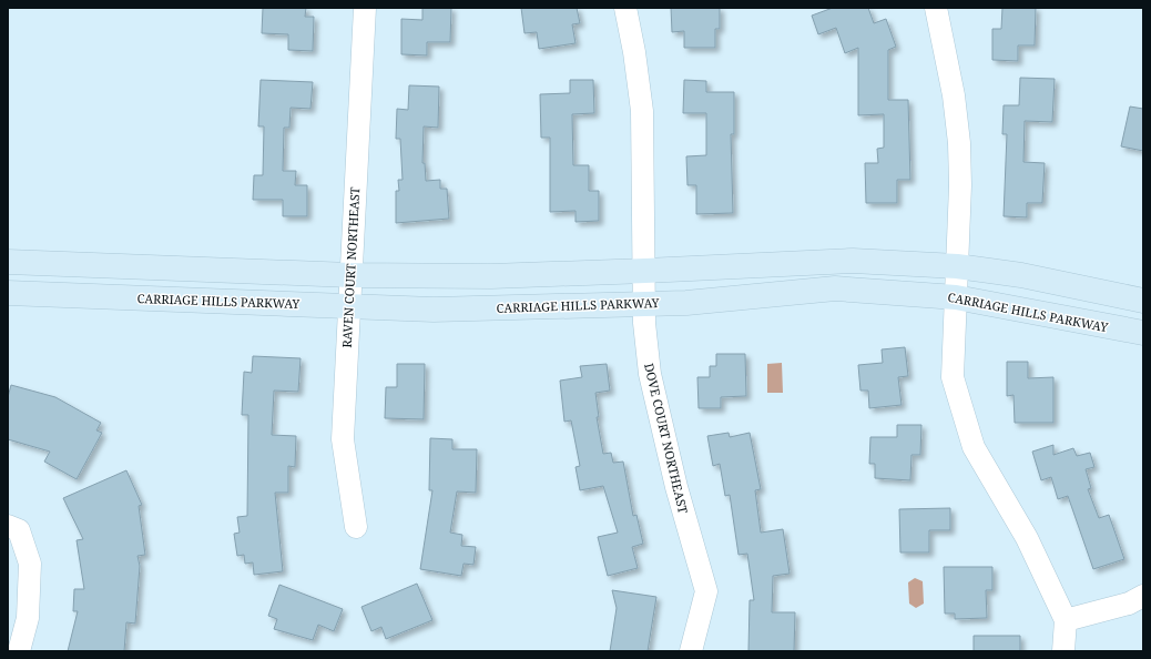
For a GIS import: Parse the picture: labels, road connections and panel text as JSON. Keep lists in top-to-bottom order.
{
  "streets": {
    "street": ["RAVEN COURT NORTHEAST", "CARRIAGE HILLS PARKWAY", "DOVE COURT NORTHEAST"]
  },
  "crossings": [
    ["RAVEN COURT NORTHEAST", "CARRIAGE HILLS PARKWAY"],
    ["CARRIAGE HILLS PARKWAY", "DOVE COURT NORTHEAST"]
  ]
}
